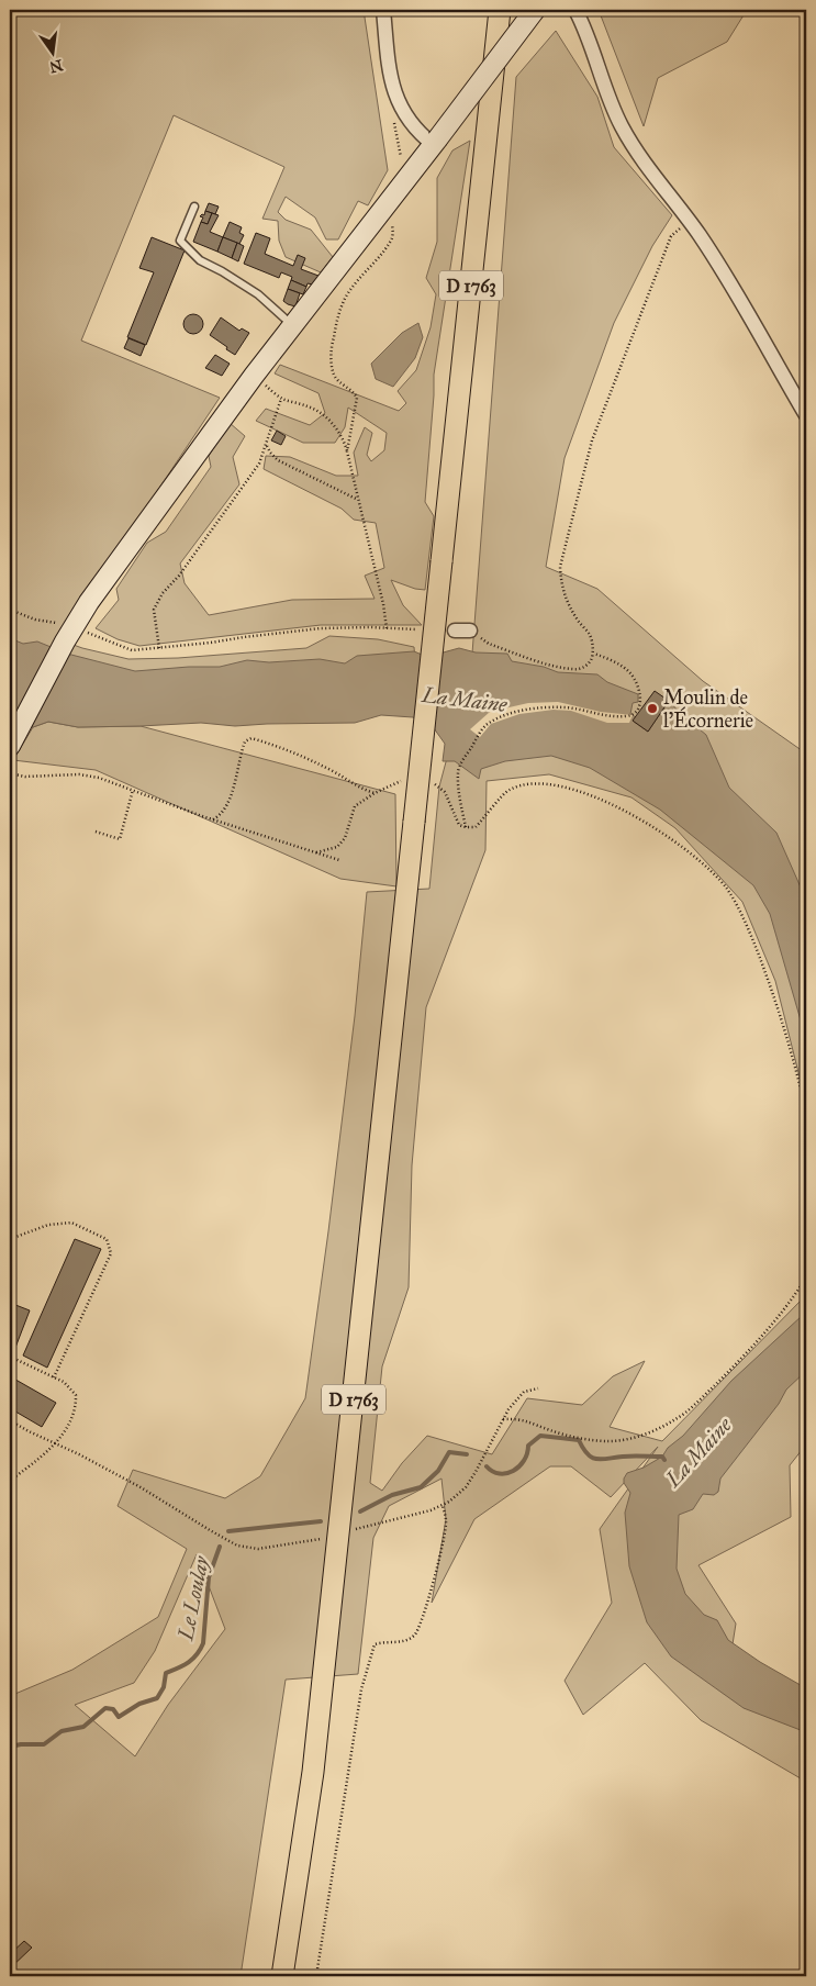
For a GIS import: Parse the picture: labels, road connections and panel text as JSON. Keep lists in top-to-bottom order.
{
  "streets": {
    "main road": ["D 1763"]
  },
  "water": ["La Maine", "Le Loulay"],
  "places": ["Moulin de l'Écornerie"],
  "north": "bottom"
}
